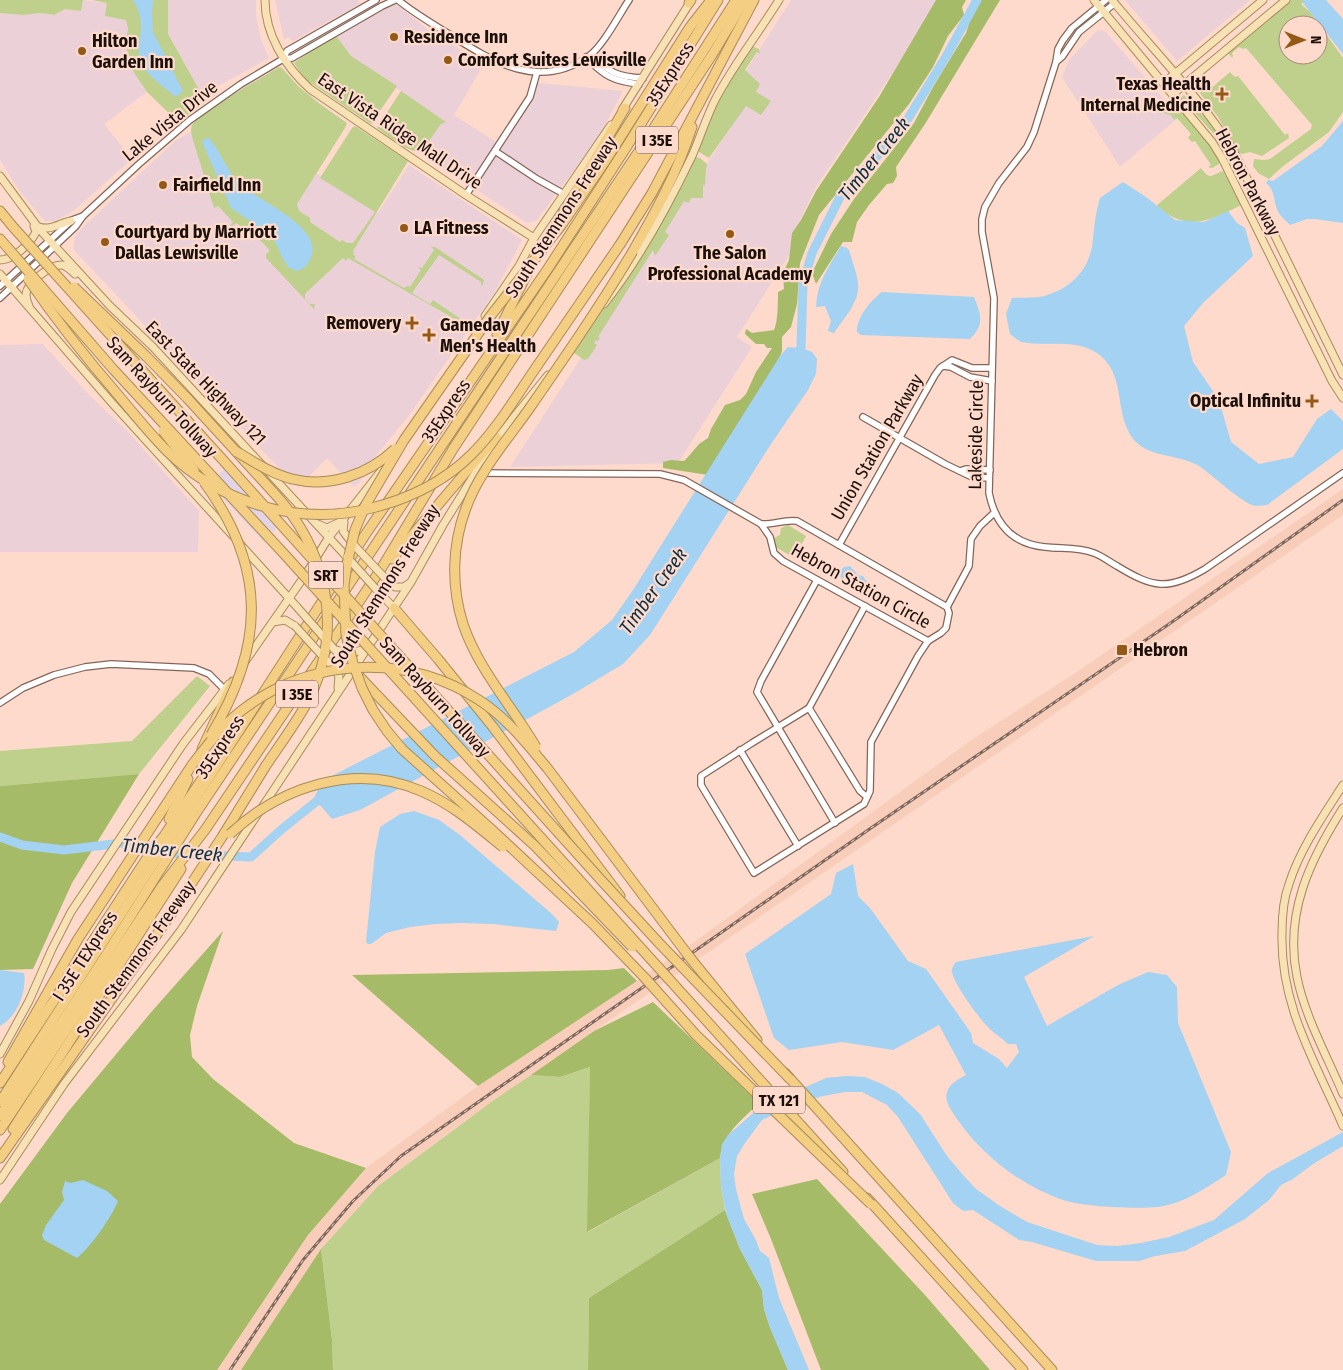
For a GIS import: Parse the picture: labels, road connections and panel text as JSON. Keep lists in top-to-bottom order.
{
  "streets": {
    "highway": [
      "35Express",
      "I 35E",
      "South Stemmons Freeway",
      "Sam Rayburn Tollway",
      "SRT",
      "I 35E TEXpress",
      "TX 121"
    ],
    "main road": ["East Vista Ridge Mall Drive", "Hebron Parkway", "East State Highway 121"],
    "street": [
      "Lake Vista Drive",
      "Lakeside Circle",
      "Union Station Parkway",
      "Hebron Station Circle"
    ]
  },
  "crossings": [
    ["35Express", "South Stemmons Freeway"],
    ["35Express", "I 35E TEXpress"],
    ["Lake Vista Drive", "East Vista Ridge Mall Drive"],
    ["Lake Vista Drive", "East State Highway 121"],
    ["East Vista Ridge Mall Drive", "South Stemmons Freeway"],
    ["Hebron Parkway", "Lakeside Circle"],
    ["South Stemmons Freeway", "East State Highway 121"],
    ["South Stemmons Freeway", "I 35E TEXpress"],
    ["Sam Rayburn Tollway", "TX 121"],
    ["Lakeside Circle", "Union Station Parkway"],
    ["Union Station Parkway", "Hebron Station Circle"]
  ],
  "water": ["Timber Creek"],
  "places": {
    "other": [
      "Residence Inn",
      "Hilton Garden Inn",
      "Comfort Suites Lewisville",
      "Fairfield Inn",
      "LA Fitness",
      "The Salon Professional Academy",
      "Courtyard by Marriott Dallas Lewisville"
    ],
    "health": [
      "Texas Health Internal Medicine",
      "Removery",
      "Gameday Men's Health",
      "Optical Infinitu"
    ],
    "transit": ["Hebron"]
  },
  "north": "right"
}
